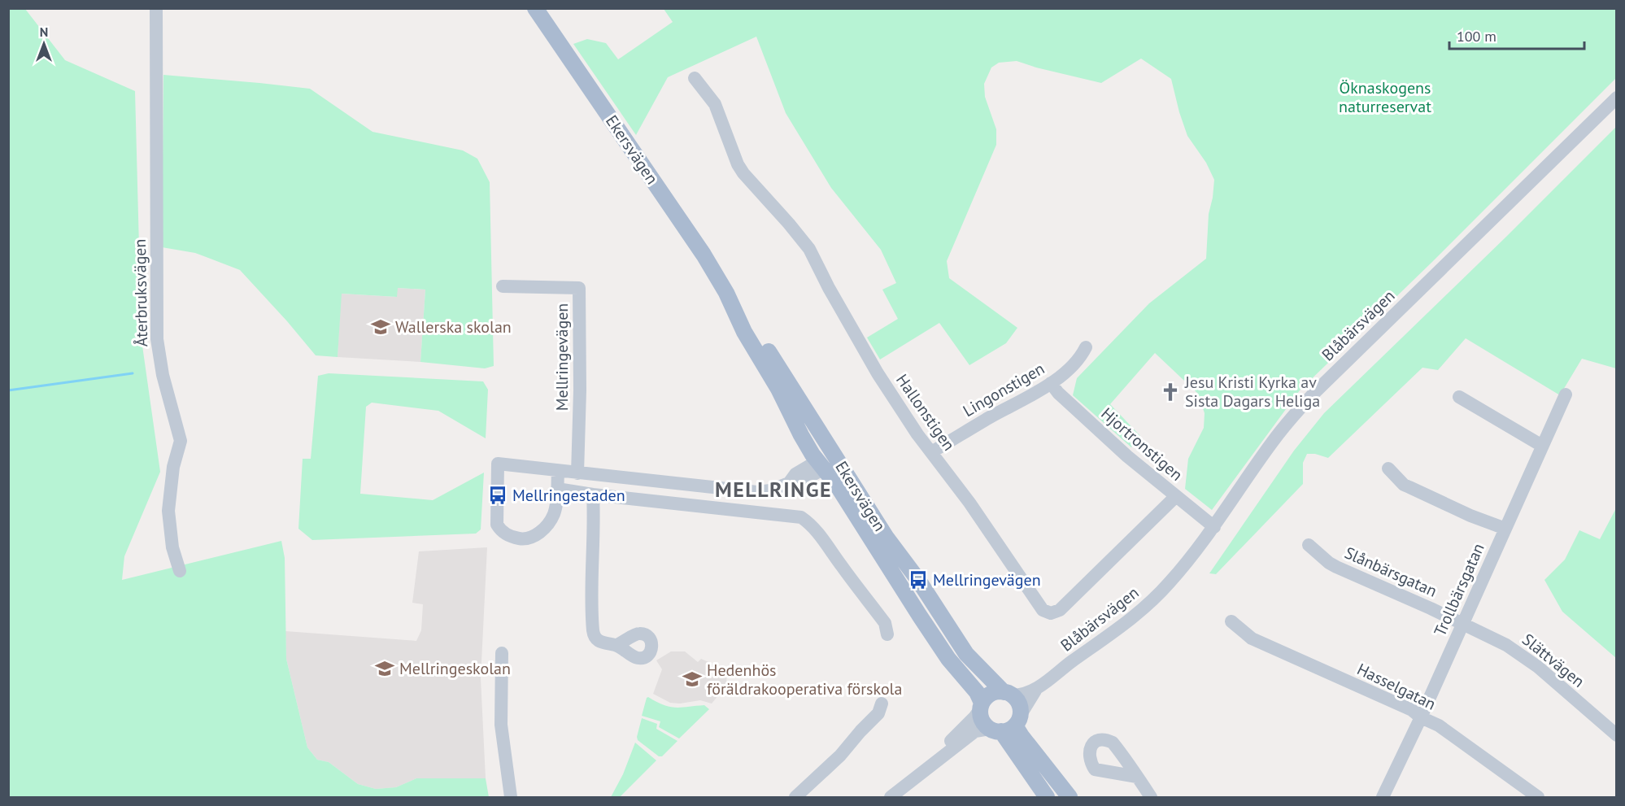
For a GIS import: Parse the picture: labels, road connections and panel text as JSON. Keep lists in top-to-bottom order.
{
  "streets": {
    "main road": ["Ekersvägen"],
    "street": [
      "Återbruksvägen",
      "Blåbärsvägen",
      "Mellringevägen",
      "Lingonstigen",
      "Hallonstigen",
      "Hjortronstigen",
      "Slånbärsgatan",
      "Trollbärsgatan",
      "Slättvägen",
      "Hasselgatan"
    ]
  },
  "crossings": [
    ["Ekersvägen", "Blåbärsvägen"],
    ["Blåbärsvägen", "Hjortronstigen"],
    ["Lingonstigen", "Hallonstigen"],
    ["Lingonstigen", "Hjortronstigen"],
    ["Hallonstigen", "Hjortronstigen"],
    ["Slånbärsgatan", "Trollbärsgatan"],
    ["Slånbärsgatan", "Slättvägen"],
    ["Trollbärsgatan", "Slättvägen"],
    ["Trollbärsgatan", "Hasselgatan"]
  ],
  "districts": ["MELLRINGE"],
  "parks": ["Öknaskogens naturreservat"],
  "places": {
    "school or university": ["Wallerska skolan", "Mellringeskolan", "Hedenhös föräldrakooperativa förskola"],
    "church": ["Jesu Kristi Kyrka av Sista Dagars Heliga"],
    "bus stop": ["Mellringestaden", "Mellringevägen"]
  },
  "scale_bar": "100 m",
  "north": "top"
}
